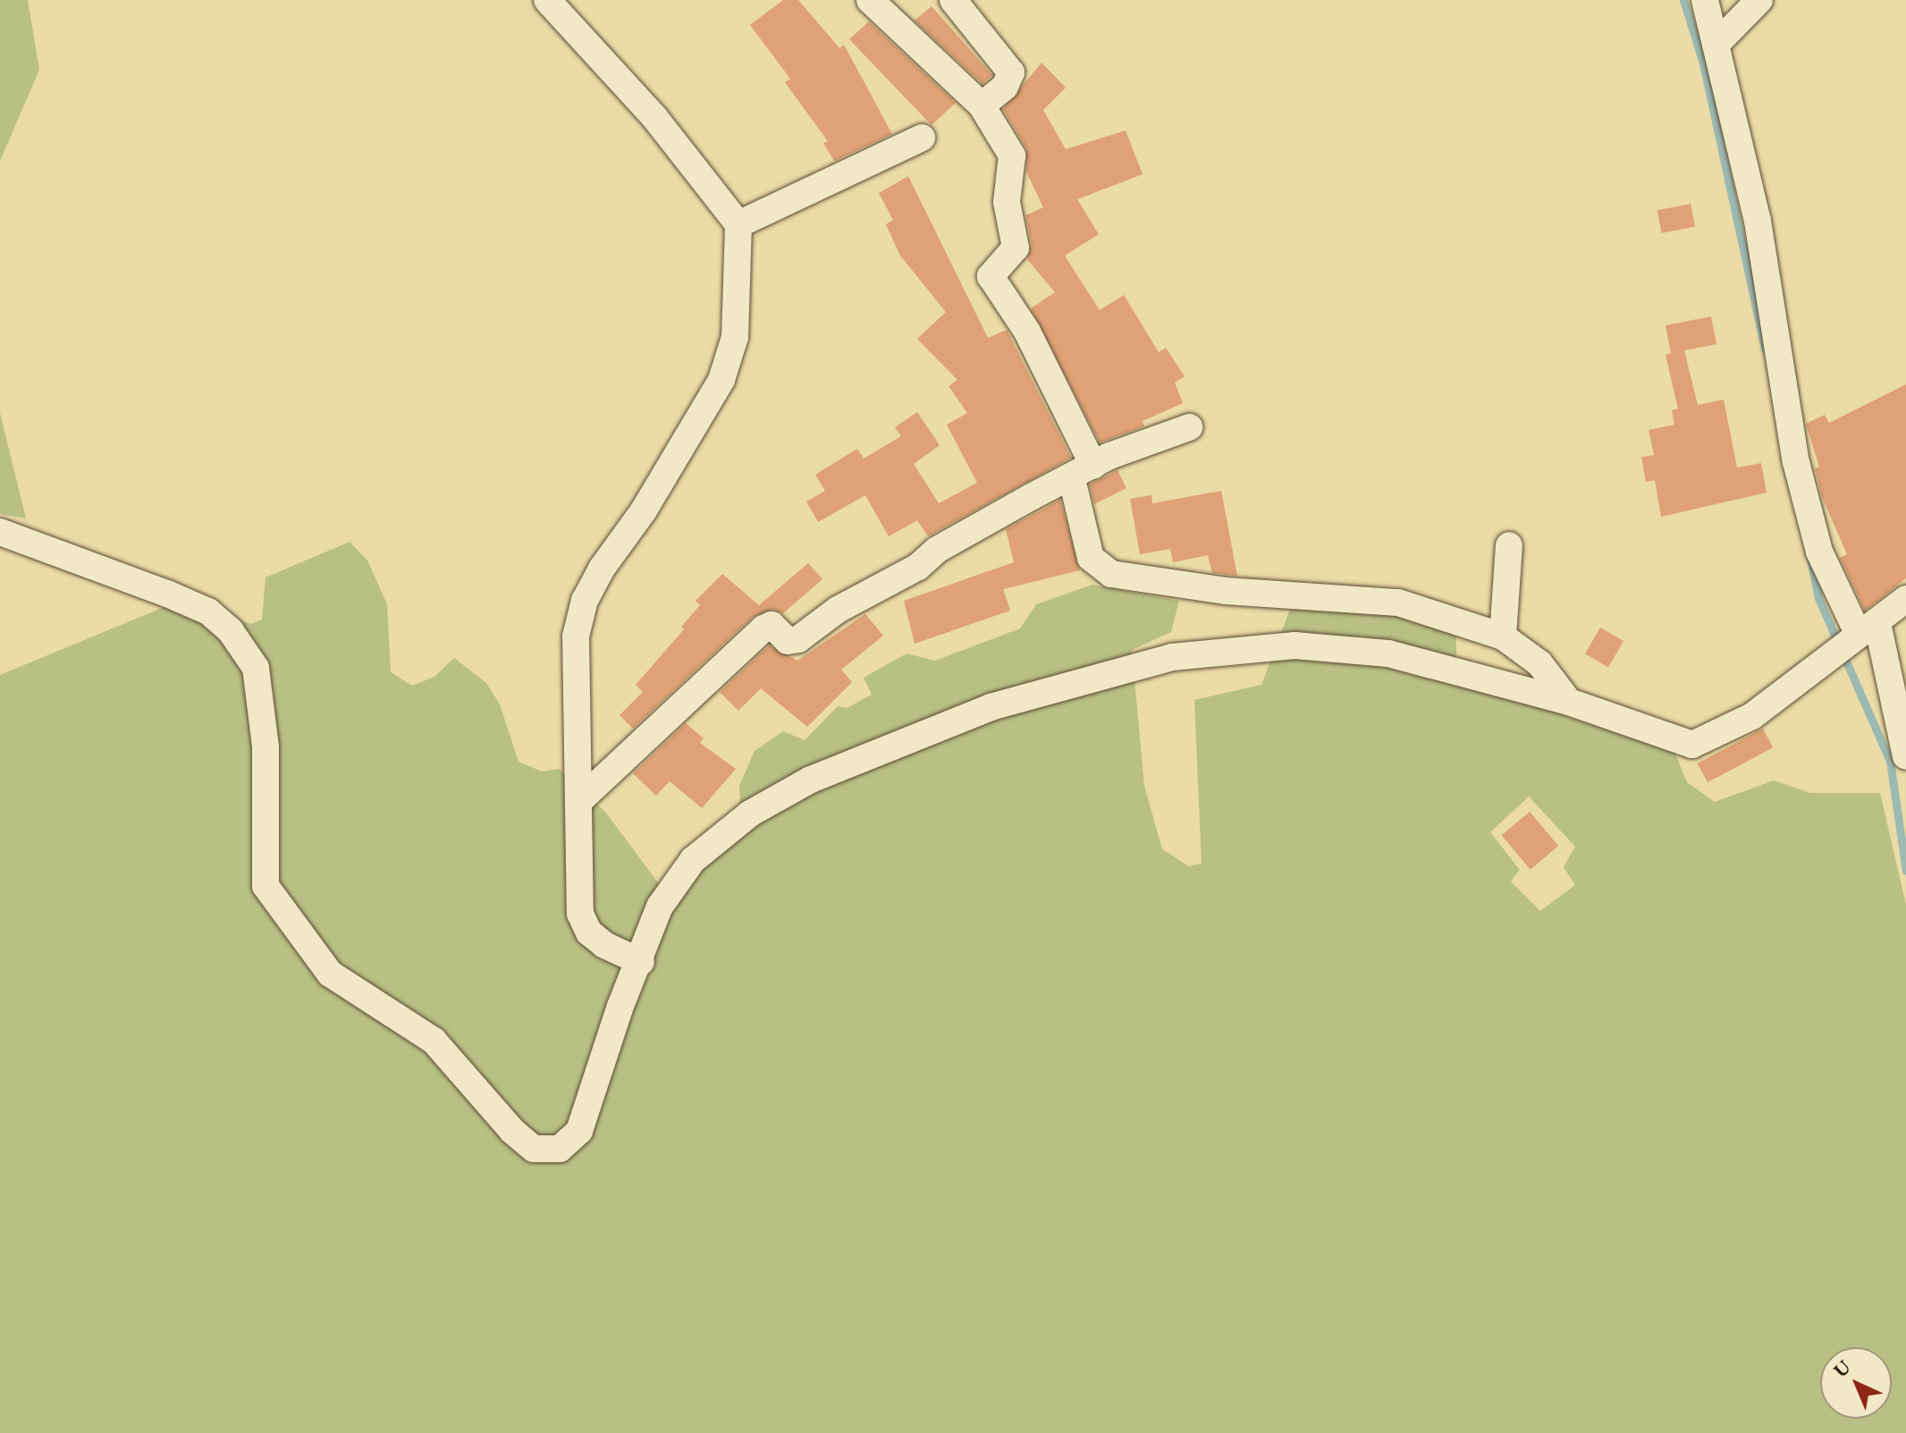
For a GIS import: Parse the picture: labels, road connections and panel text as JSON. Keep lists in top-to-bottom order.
{
  "north": "top left"
}
